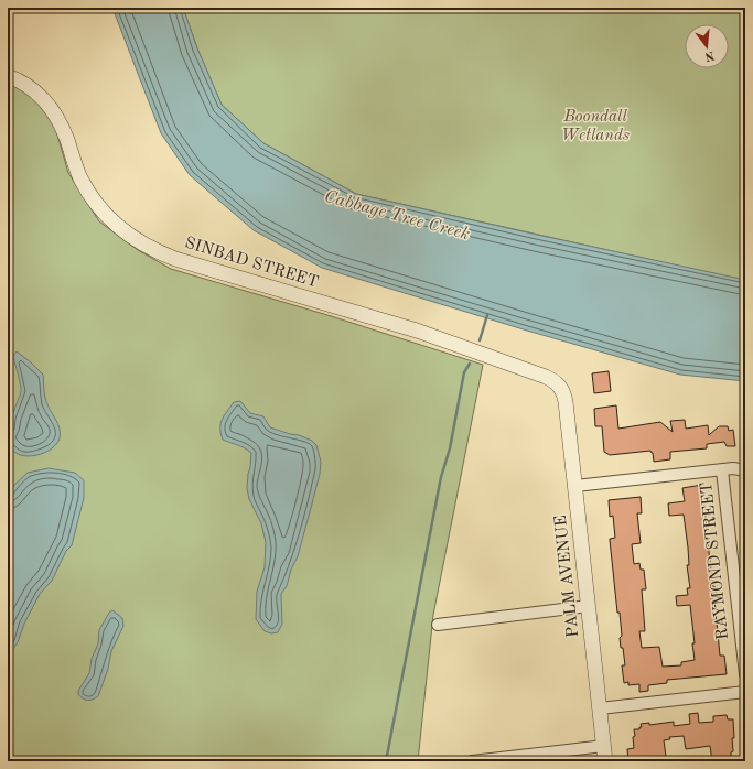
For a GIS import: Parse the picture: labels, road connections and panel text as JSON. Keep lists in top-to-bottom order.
{
  "streets": {
    "street": ["SINBAD STREET", "RAYMOND STREET", "PALM AVENUE"]
  },
  "crossings": [
    ["SINBAD STREET", "PALM AVENUE"]
  ],
  "water": ["Cabbage Tree Creek"],
  "parks": ["Boondall Wetlands"],
  "north": "bottom"
}
